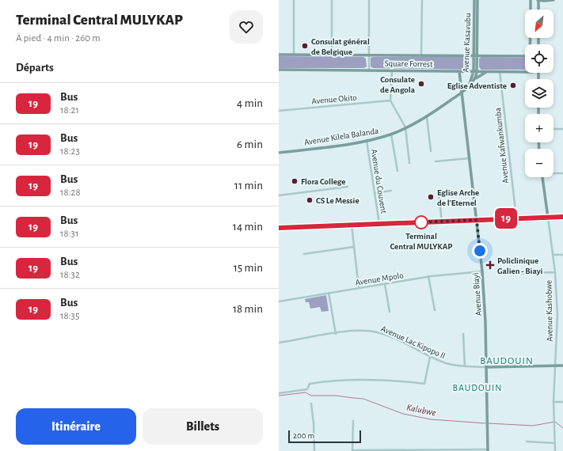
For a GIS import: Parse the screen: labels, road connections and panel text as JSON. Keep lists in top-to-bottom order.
{
  "streets": {
    "street": [
      "Avenue Kasavubu",
      "Square Forrest",
      "Avenue Okito",
      "Avenue Kilela Balanda",
      "Avenue Kafwankumba",
      "Avenue du Couvent",
      "Avenue Mpolo",
      "Avenue Biayi",
      "Avenue Kashobwe",
      "Avenue Lac Kipopo II"
    ]
  },
  "crossings": [
    ["Avenue Kasavubu", "Square Forrest"],
    ["Avenue Kasavubu", "Avenue Kilela Balanda"],
    ["Square Forrest", "Avenue Kilela Balanda"],
    ["Square Forrest", "Avenue Kafwankumba"],
    ["Square Forrest", "Avenue Biayi"],
    ["Avenue Kilela Balanda", "Avenue du Couvent"],
    ["Avenue Kilela Balanda", "Avenue Biayi"],
    ["Avenue Mpolo", "Avenue Biayi"],
    ["Avenue Biayi", "Avenue Lac Kipopo II"]
  ],
  "districts": ["BAUDOUIN", "BAUDOUIN"],
  "water": ["Kalubwe"],
  "places": {
    "other": [
      "Consulat général de Belgique",
      "Consulate de Angola",
      "Eglise Adventiste",
      "Flora College",
      "Eglise Arche de l'Eternel",
      "CS Le Messie",
      "Terminal Central MULYKAP"
    ],
    "health": ["Policlinique Galien - Biayi"]
  },
  "lines": ["bus line 19"],
  "scale_bar": "200 m",
  "north": "bottom left",
  "page": {
    "heading": [
      ["Terminal Central MULYKAP", "À pied · 4 min · 260 m"],
      "Départs"
    ],
    "on_map": "19",
    "map_buttons": ["+", "−"],
    "list": [
      {
        "mark": "19",
        "name": "Bus",
        "note": "18:21",
        "value": "4 min"
      },
      {
        "mark": "19",
        "name": "Bus",
        "note": "18:23",
        "value": "6 min"
      },
      {
        "mark": "19",
        "name": "Bus",
        "note": "18:28",
        "value": "11 min"
      },
      {
        "mark": "19",
        "name": "Bus",
        "note": "18:31",
        "value": "14 min"
      },
      {
        "mark": "19",
        "name": "Bus",
        "note": "18:32",
        "value": "15 min"
      },
      {
        "mark": "19",
        "name": "Bus",
        "note": "18:35",
        "value": "18 min"
      }
    ],
    "buttons": ["Itinéraire", "Billets"],
    "scale": "200 m"
  }
}
